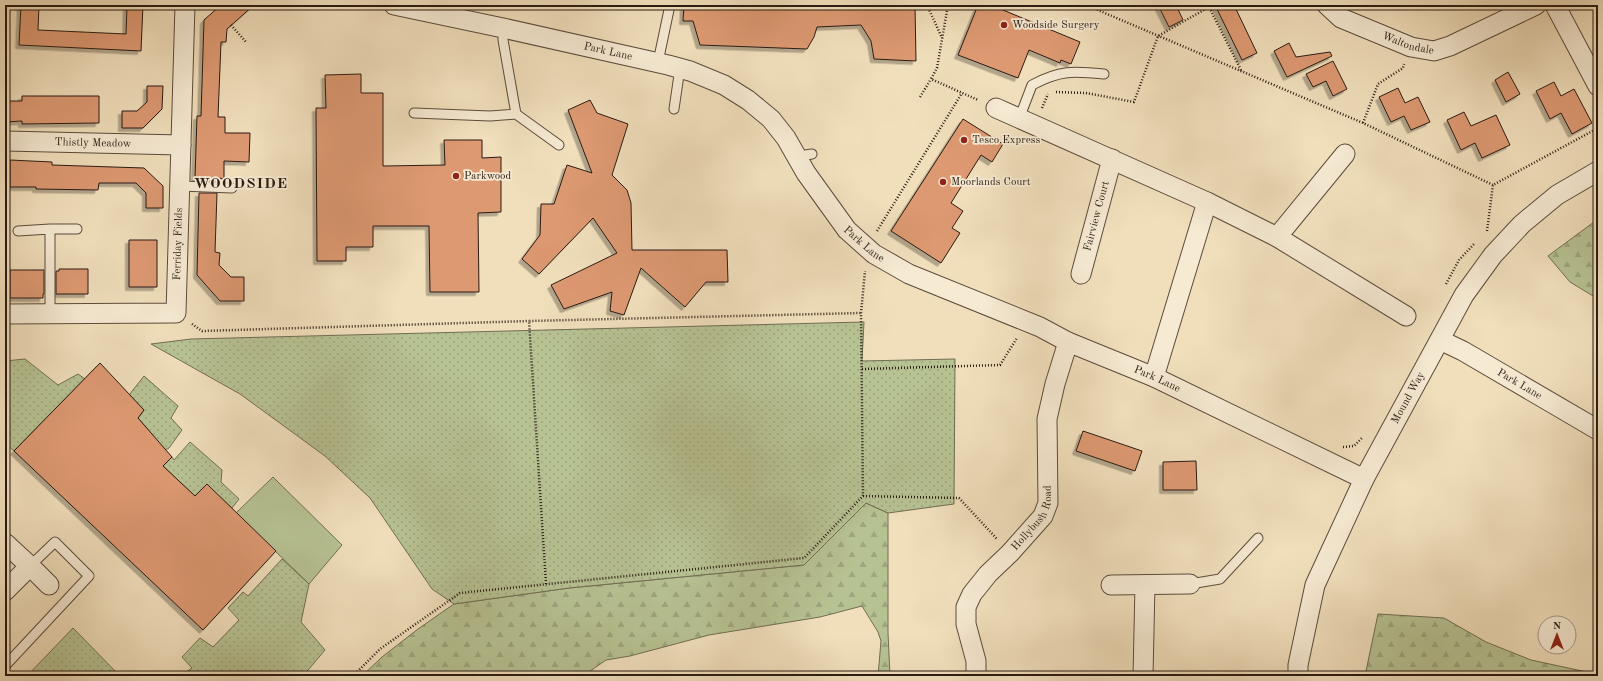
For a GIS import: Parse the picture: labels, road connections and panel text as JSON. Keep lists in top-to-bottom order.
{
  "streets": {
    "street": [
      "Waltondale",
      "Park Lane",
      "Thistly Meadow",
      "Fairview Court",
      "Ferriday Fields",
      "Mound Way",
      "Hollybush Road"
    ]
  },
  "crossings": [
    ["Park Lane", "Mound Way"],
    ["Park Lane", "Hollybush Road"],
    ["Thistly Meadow", "Ferriday Fields"]
  ],
  "districts": ["WOODSIDE"],
  "places": [
    "Woodside Surgery",
    "Tesco Express",
    "Parkwood",
    "Moorlands Court"
  ],
  "north": "top"
}
